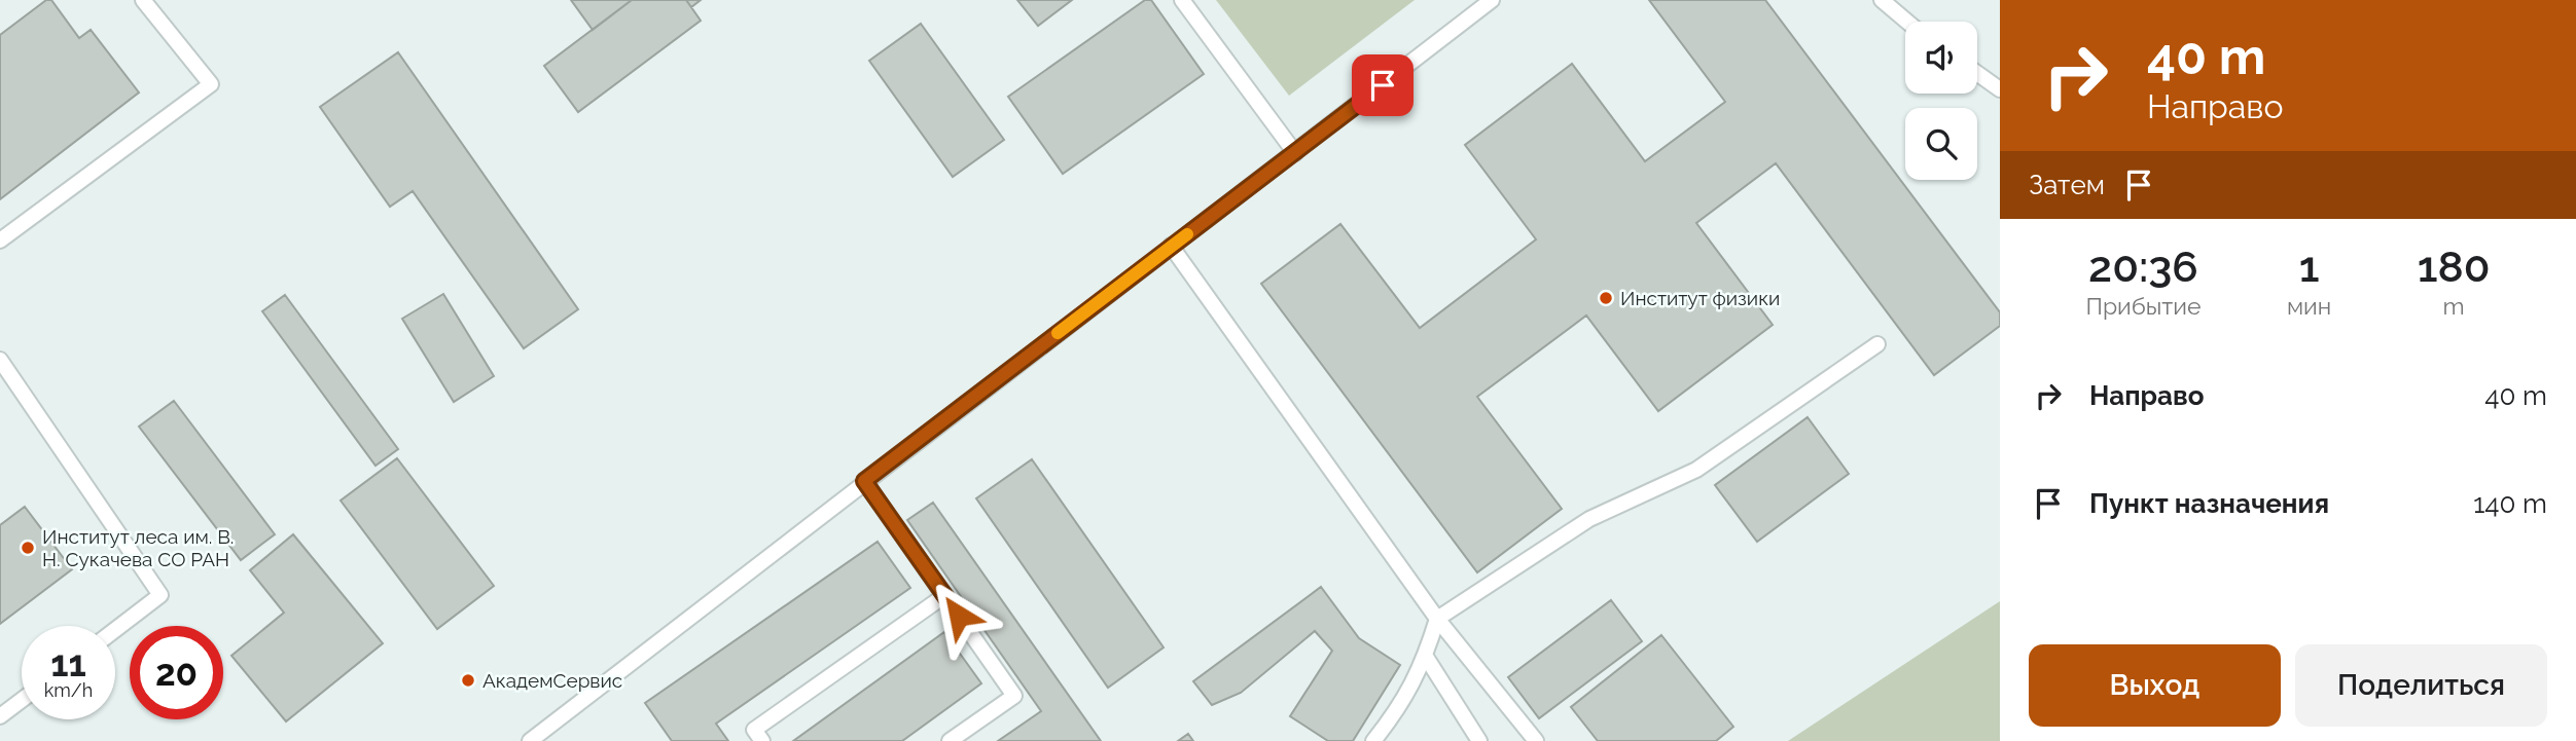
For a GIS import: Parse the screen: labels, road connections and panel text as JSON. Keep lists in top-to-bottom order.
{
  "places": ["Институт физики", "Институт леса им. В. Н. Сукачева СО РАН", "АкадемСервис"],
  "page": {
    "turn": ["40 m", "Направо"],
    "then": "Затем",
    "eta": [
      "20:36",
      "Прибытие",
      "1",
      "мин",
      "180",
      "m"
    ],
    "list": [
      {
        "name": "Направо",
        "value": "40 m"
      },
      {
        "name": "Пункт назначения",
        "value": "140 m"
      }
    ],
    "speed": "11 km/h",
    "limit": "20",
    "buttons": ["Выход", "Поделиться"]
  }
}
